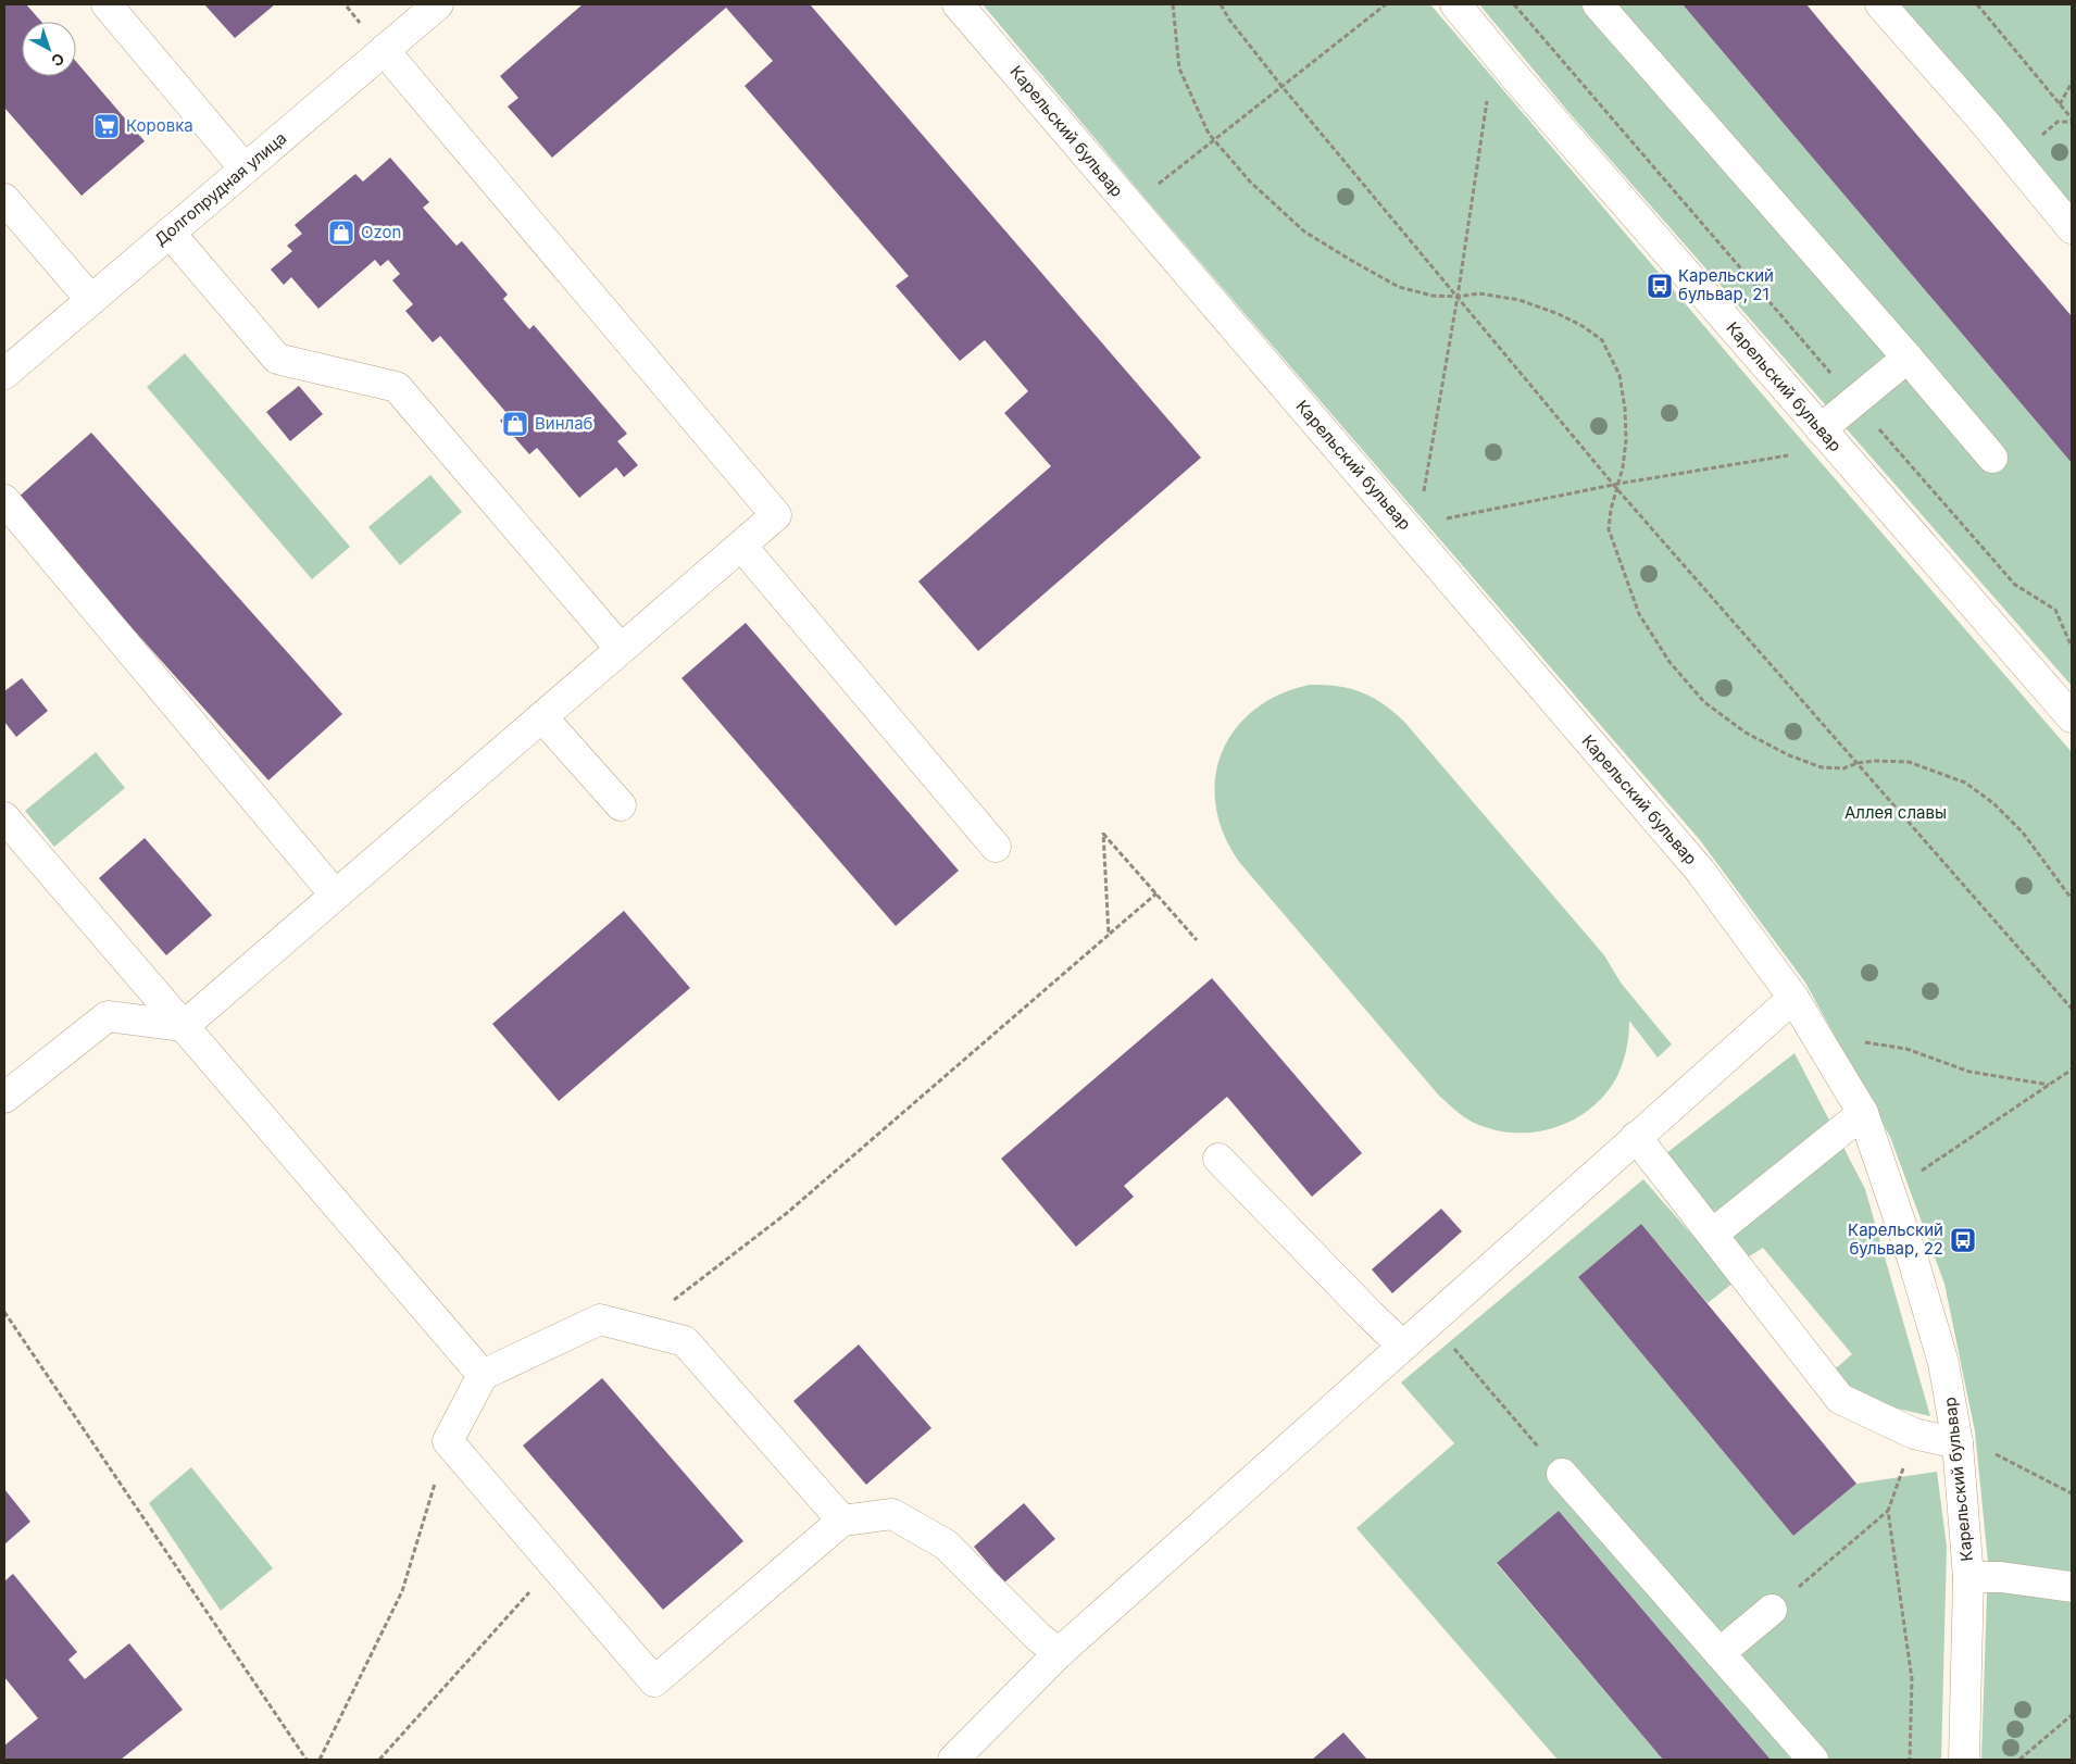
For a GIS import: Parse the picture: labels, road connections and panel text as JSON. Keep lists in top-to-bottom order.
{
  "streets": {
    "street": ["Карельский бульвар", "Долгопрудная улица"]
  },
  "parks": ["Аллея славы"],
  "places": {
    "supermarket": ["Коровка"],
    "shop": ["Ozon", "Винлаб"],
    "bus stop": ["Карельский бульвар, 21", "Карельский бульвар, 22"]
  },
  "north": "bottom right"
}
